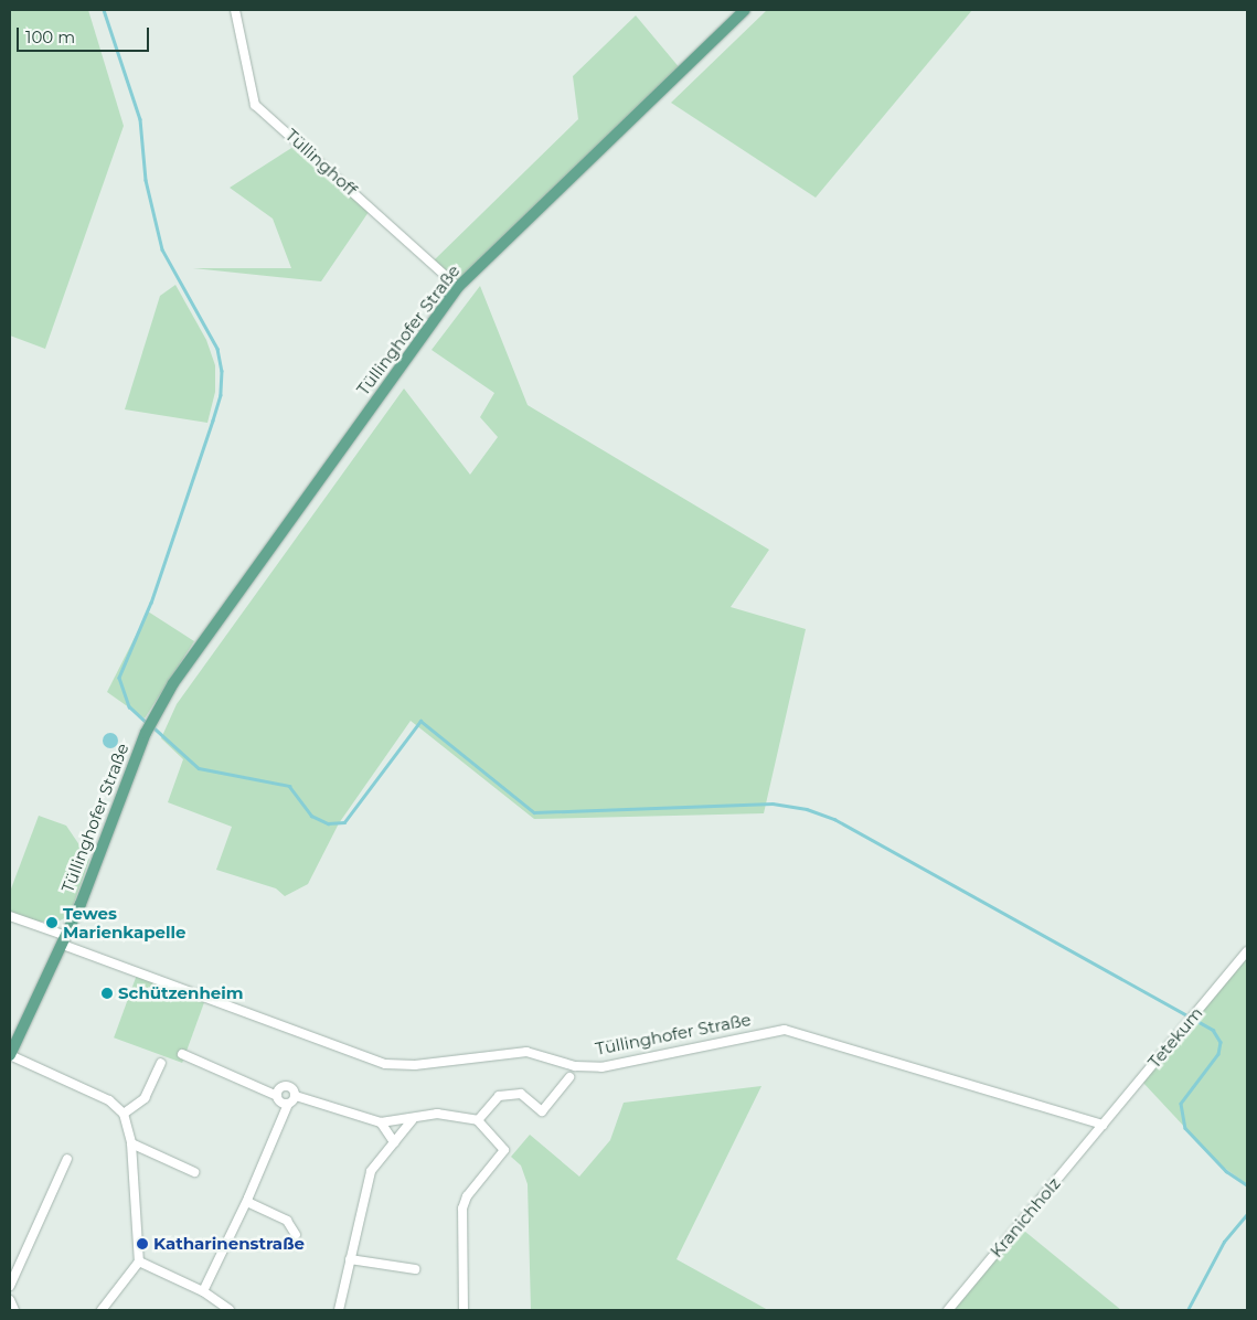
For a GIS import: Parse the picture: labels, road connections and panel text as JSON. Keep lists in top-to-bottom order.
{
  "streets": {
    "main road": ["Tüllinghofer Straße"],
    "street": ["Tüllinghoff", "Tetekum", "Kranichholz"]
  },
  "crossings": [
    ["Tüllinghoff", "Tüllinghofer Straße"],
    ["Tüllinghofer Straße", "Tetekum"],
    ["Tüllinghofer Straße", "Kranichholz"],
    ["Tetekum", "Kranichholz"]
  ],
  "places": ["Tewes Marienkapelle", "Schützenheim", "Katharinenstraße"],
  "scale_bar": "100 m"
}
